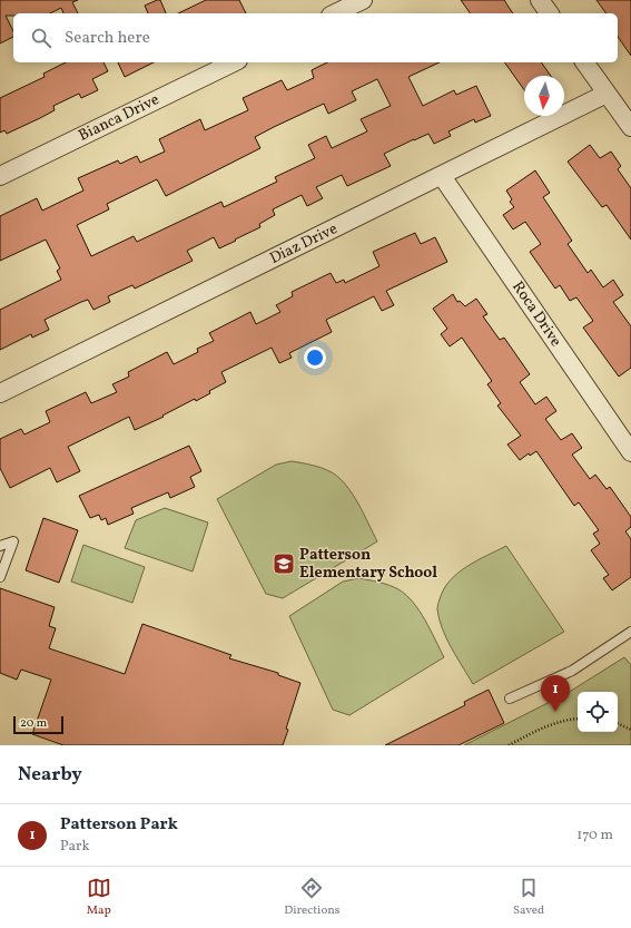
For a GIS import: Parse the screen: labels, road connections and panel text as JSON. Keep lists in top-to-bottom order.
{
  "streets": {
    "street": ["Bianca Drive", "Diaz Drive", "Roca Drive"]
  },
  "crossings": [
    ["Diaz Drive", "Roca Drive"]
  ],
  "places": {
    "school or university": ["Patterson Elementary School"]
  },
  "scale_bar": "20 m",
  "north": "bottom",
  "page": {
    "search": "Search here",
    "pins": "1",
    "scale": "20 m",
    "heading": "Nearby",
    "list": [
      {
        "mark": "1",
        "name": "Patterson Park",
        "note": "Park",
        "value": "170 m"
      }
    ],
    "nav": ["Map", "Directions", "Saved"]
  }
}
